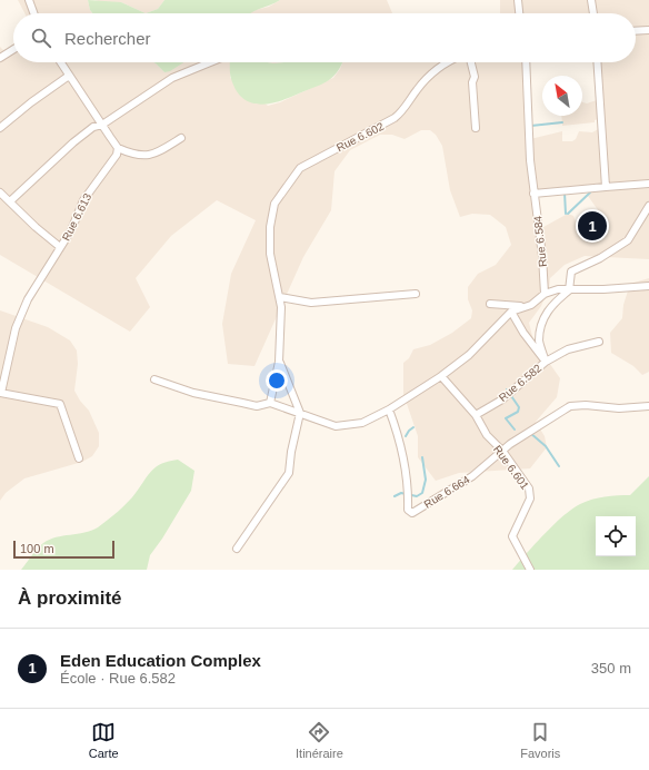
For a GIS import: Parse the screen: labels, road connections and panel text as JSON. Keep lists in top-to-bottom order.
{
  "streets": {
    "street": [
      "Rue 6.602",
      "Rue 6.613",
      "Rue 6.584",
      "Rue 6.582",
      "Rue 6.601",
      "Rue 6.664"
    ]
  },
  "crossings": [
    ["Rue 6.582", "Rue 6.601"],
    ["Rue 6.601", "Rue 6.664"]
  ],
  "scale_bar": "100 m",
  "north": "top left",
  "page": {
    "search": "Rechercher",
    "pins": "1",
    "scale": "100 m",
    "heading": "À proximité",
    "list": [
      {
        "mark": "1",
        "name": "Eden Education Complex",
        "note": "École · Rue 6.582",
        "value": "350 m"
      }
    ],
    "nav": ["Carte", "Itinéraire", "Favoris"]
  }
}
